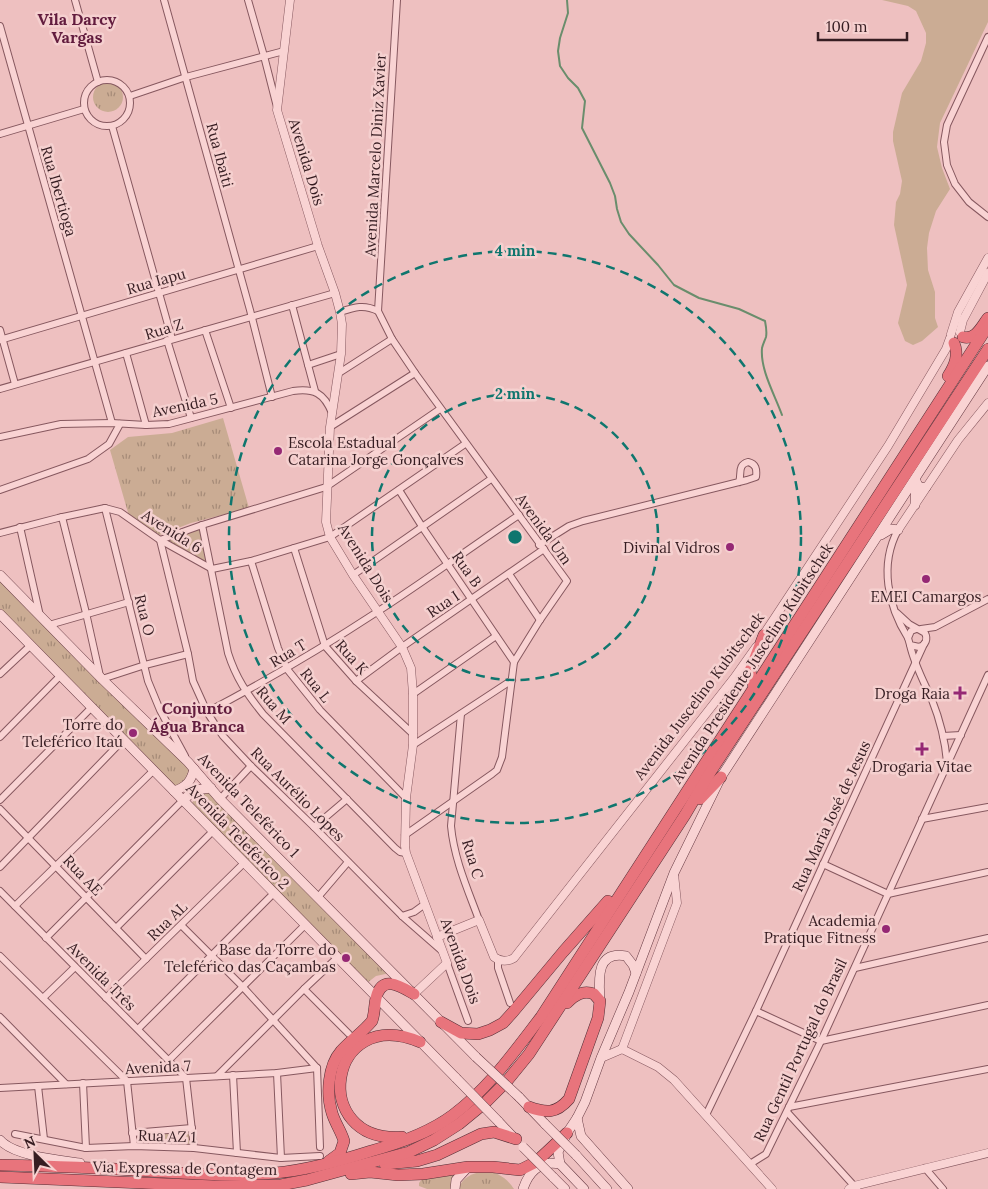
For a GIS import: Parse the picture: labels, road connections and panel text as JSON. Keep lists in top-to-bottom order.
{
  "streets": {
    "highway": ["Avenida Presidente Juscelino Kubitschek", "Via Expressa de Contagem"],
    "main road": ["Avenida Teleférico 1", "Avenida Teleférico 2"],
    "street": [
      "Rua Ibaiti",
      "Avenida Marcelo Diniz Xavier",
      "Avenida Dois",
      "Rua Ibertioga",
      "Rua Iapu",
      "Rua Z",
      "Avenida 5",
      "Avenida Um",
      "Avenida 6",
      "Rua B",
      "Rua I",
      "Rua O",
      "Rua T",
      "Rua K",
      "Rua L",
      "Avenida Juscelino Kubitschek",
      "Rua M",
      "Rua Aurélio Lopes",
      "Rua Maria José de Jesus",
      "Rua C",
      "Rua AE",
      "Rua AL",
      "Avenida Três",
      "Rua Gentil Portugal do Brasil",
      "Avenida 7",
      "Rua AZ 1"
    ]
  },
  "crossings": [
    ["Rua Ibaiti", "Rua Iapu"],
    ["Rua Ibaiti", "Rua Z"],
    ["Rua Ibaiti", "Avenida 5"],
    ["Avenida Marcelo Diniz Xavier", "Avenida Um"],
    ["Avenida Dois", "Rua Iapu"],
    ["Avenida Dois", "Rua Z"],
    ["Avenida Dois", "Avenida Um"],
    ["Avenida Dois", "Avenida 6"],
    ["Avenida Dois", "Rua I"],
    ["Avenida Dois", "Rua T"],
    ["Avenida Dois", "Rua K"],
    ["Avenida Dois", "Rua L"],
    ["Avenida Dois", "Rua M"],
    ["Avenida Dois", "Rua Aurélio Lopes"],
    ["Rua Ibertioga", "Rua Iapu"],
    ["Rua Ibertioga", "Rua Z"],
    ["Rua Ibertioga", "Avenida 5"],
    ["Avenida Um", "Avenida 6"],
    ["Avenida Um", "Rua B"],
    ["Avenida Um", "Rua I"],
    ["Avenida Um", "Rua T"],
    ["Avenida Um", "Rua C"],
    ["Avenida 6", "Rua B"],
    ["Avenida 6", "Rua O"],
    ["Avenida 6", "Rua K"],
    ["Avenida 6", "Rua L"],
    ["Avenida 6", "Rua M"],
    ["Avenida 6", "Rua Aurélio Lopes"],
    ["Rua B", "Rua I"],
    ["Rua B", "Rua T"],
    ["Rua I", "Rua K"],
    ["Rua O", "Avenida Teleférico 1"],
    ["Rua T", "Rua K"],
    ["Rua T", "Rua L"],
    ["Rua T", "Rua M"],
    ["Rua T", "Rua Aurélio Lopes"],
    ["Avenida Presidente Juscelino Kubitschek", "Via Expressa de Contagem"],
    ["Avenida Juscelino Kubitschek", "Rua C"],
    ["Avenida Teleférico 2", "Rua AL"],
    ["Rua AE", "Rua AL"],
    ["Rua AL", "Avenida Três"],
    ["Avenida Três", "Avenida 7"],
    ["Rua AZ 1", "Via Expressa de Contagem"]
  ],
  "districts": ["Vila Darcy Vargas", "Conjunto Água Branca"],
  "places": {
    "other": [
      "Escola Estadual Catarina Jorge Gonçalves",
      "Divinal Vidros",
      "EMEI Camargos",
      "Torre do Teleférico Itaú",
      "Academia Pratique Fitness",
      "Base da Torre do Teleférico das Caçambas"
    ],
    "health": ["Droga Raia", "Drogaria Vitae"]
  },
  "scale_bar": "100 m",
  "north": "top left",
  "rings": ["4 min", "2 min"]
}
